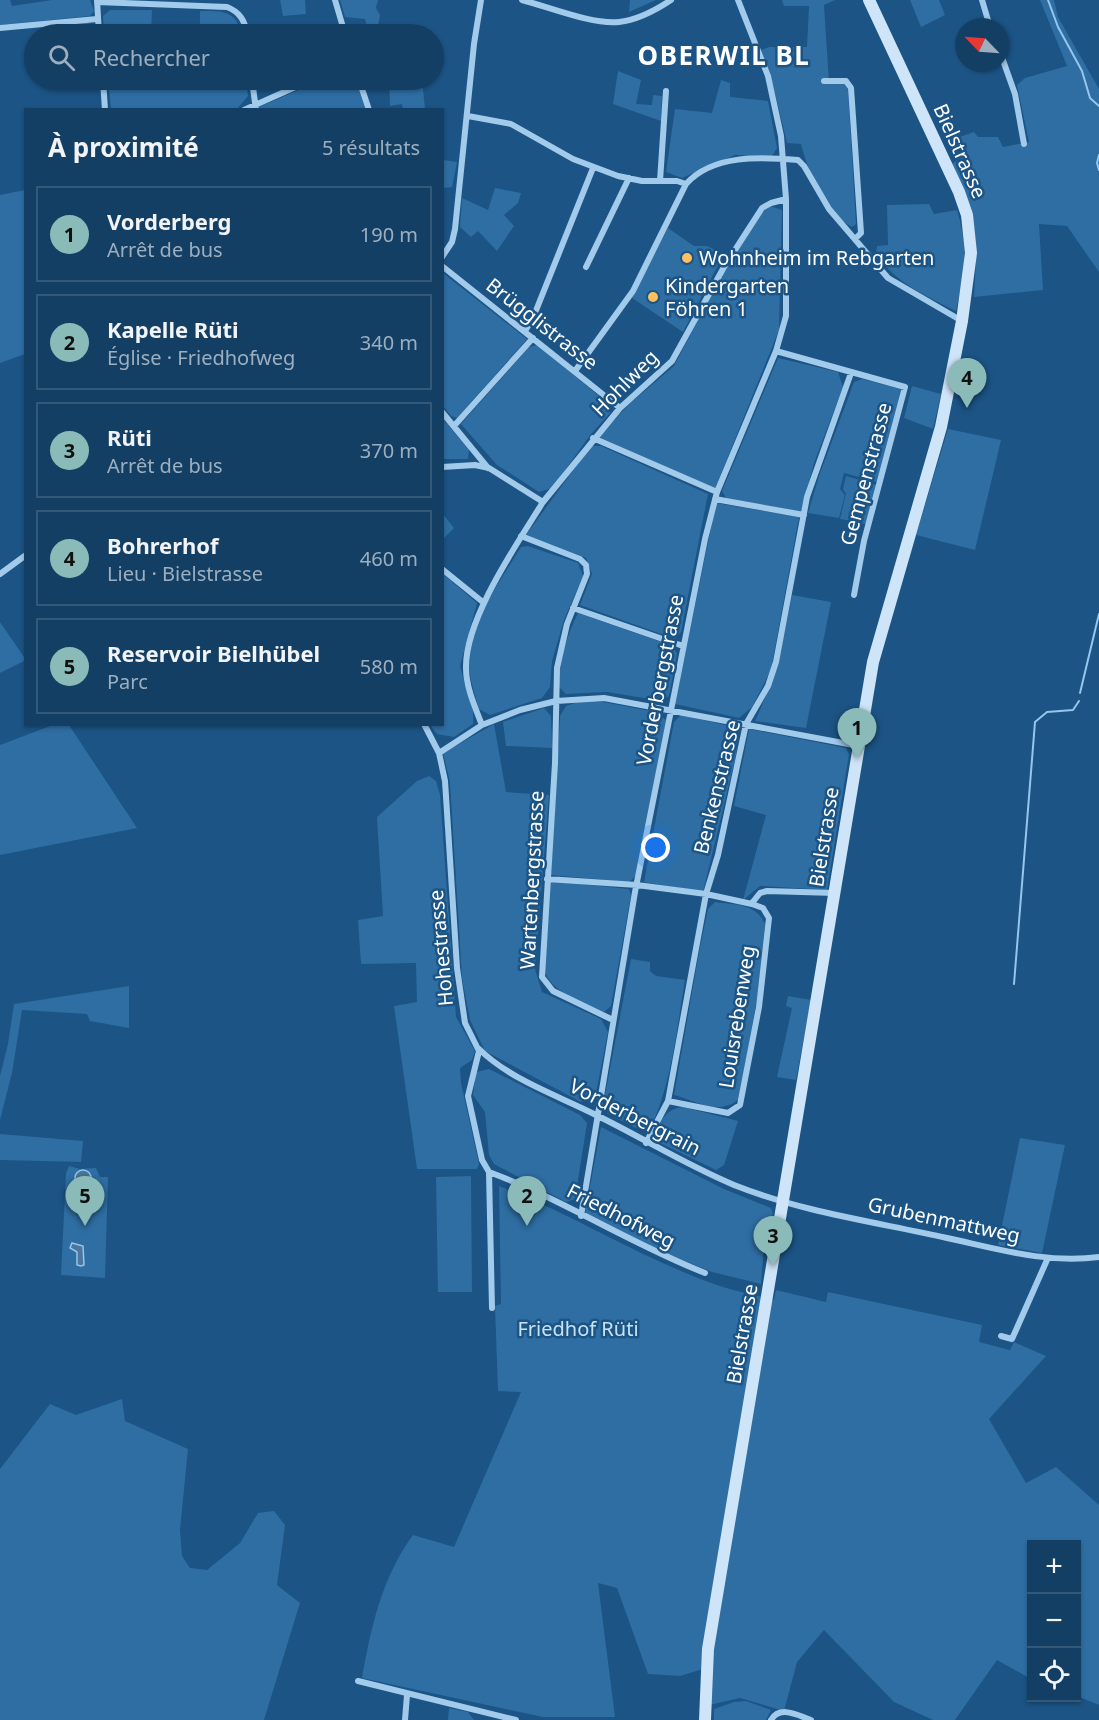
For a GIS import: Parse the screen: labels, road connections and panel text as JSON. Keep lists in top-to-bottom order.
{
  "streets": {
    "main road": ["Bielstrasse"],
    "street": [
      "Brügglistrasse",
      "Hohlweg",
      "Gempenstrasse",
      "Vorderbergstrasse",
      "Benkenstrasse",
      "Wartenbergstrasse",
      "Hohestrasse",
      "Louisrebenweg",
      "Vorderbergrain",
      "Friedhofweg",
      "Grubenmattweg"
    ]
  },
  "crossings": [
    ["Bielstrasse", "Vorderbergrain"],
    ["Bielstrasse", "Grubenmattweg"],
    ["Brügglistrasse", "Hohlweg"],
    ["Hohlweg", "Vorderbergstrasse"],
    ["Hohlweg", "Wartenbergstrasse"],
    ["Gempenstrasse", "Vorderbergstrasse"],
    ["Gempenstrasse", "Benkenstrasse"],
    ["Vorderbergstrasse", "Wartenbergstrasse"],
    ["Vorderbergstrasse", "Vorderbergrain"],
    ["Vorderbergstrasse", "Friedhofweg"],
    ["Benkenstrasse", "Louisrebenweg"],
    ["Benkenstrasse", "Vorderbergrain"],
    ["Hohestrasse", "Vorderbergrain"],
    ["Vorderbergrain", "Grubenmattweg"]
  ],
  "districts": ["OBERWIL BL"],
  "parks": ["Friedhof Rüti"],
  "places": ["Wohnheim im Rebgarten", "Kindergarten Föhren 1"],
  "north": "top left",
  "page": {
    "search": "Rechercher",
    "heading": ["À proximité", "5 résultats"],
    "list": [
      {
        "mark": "1",
        "name": "Vorderberg",
        "note": "Arrêt de bus",
        "value": "190 m"
      },
      {
        "mark": "2",
        "name": "Kapelle Rüti",
        "note": "Église · Friedhofweg",
        "value": "340 m"
      },
      {
        "mark": "3",
        "name": "Rüti",
        "note": "Arrêt de bus",
        "value": "370 m"
      },
      {
        "mark": "4",
        "name": "Bohrerhof",
        "note": "Lieu · Bielstrasse",
        "value": "460 m"
      },
      {
        "mark": "5",
        "name": "Reservoir Bielhübel",
        "note": "Parc",
        "value": "580 m"
      }
    ],
    "pins": [
      "4",
      "1",
      "2",
      "5",
      "3"
    ],
    "map_buttons": ["+", "−"]
  }
}
